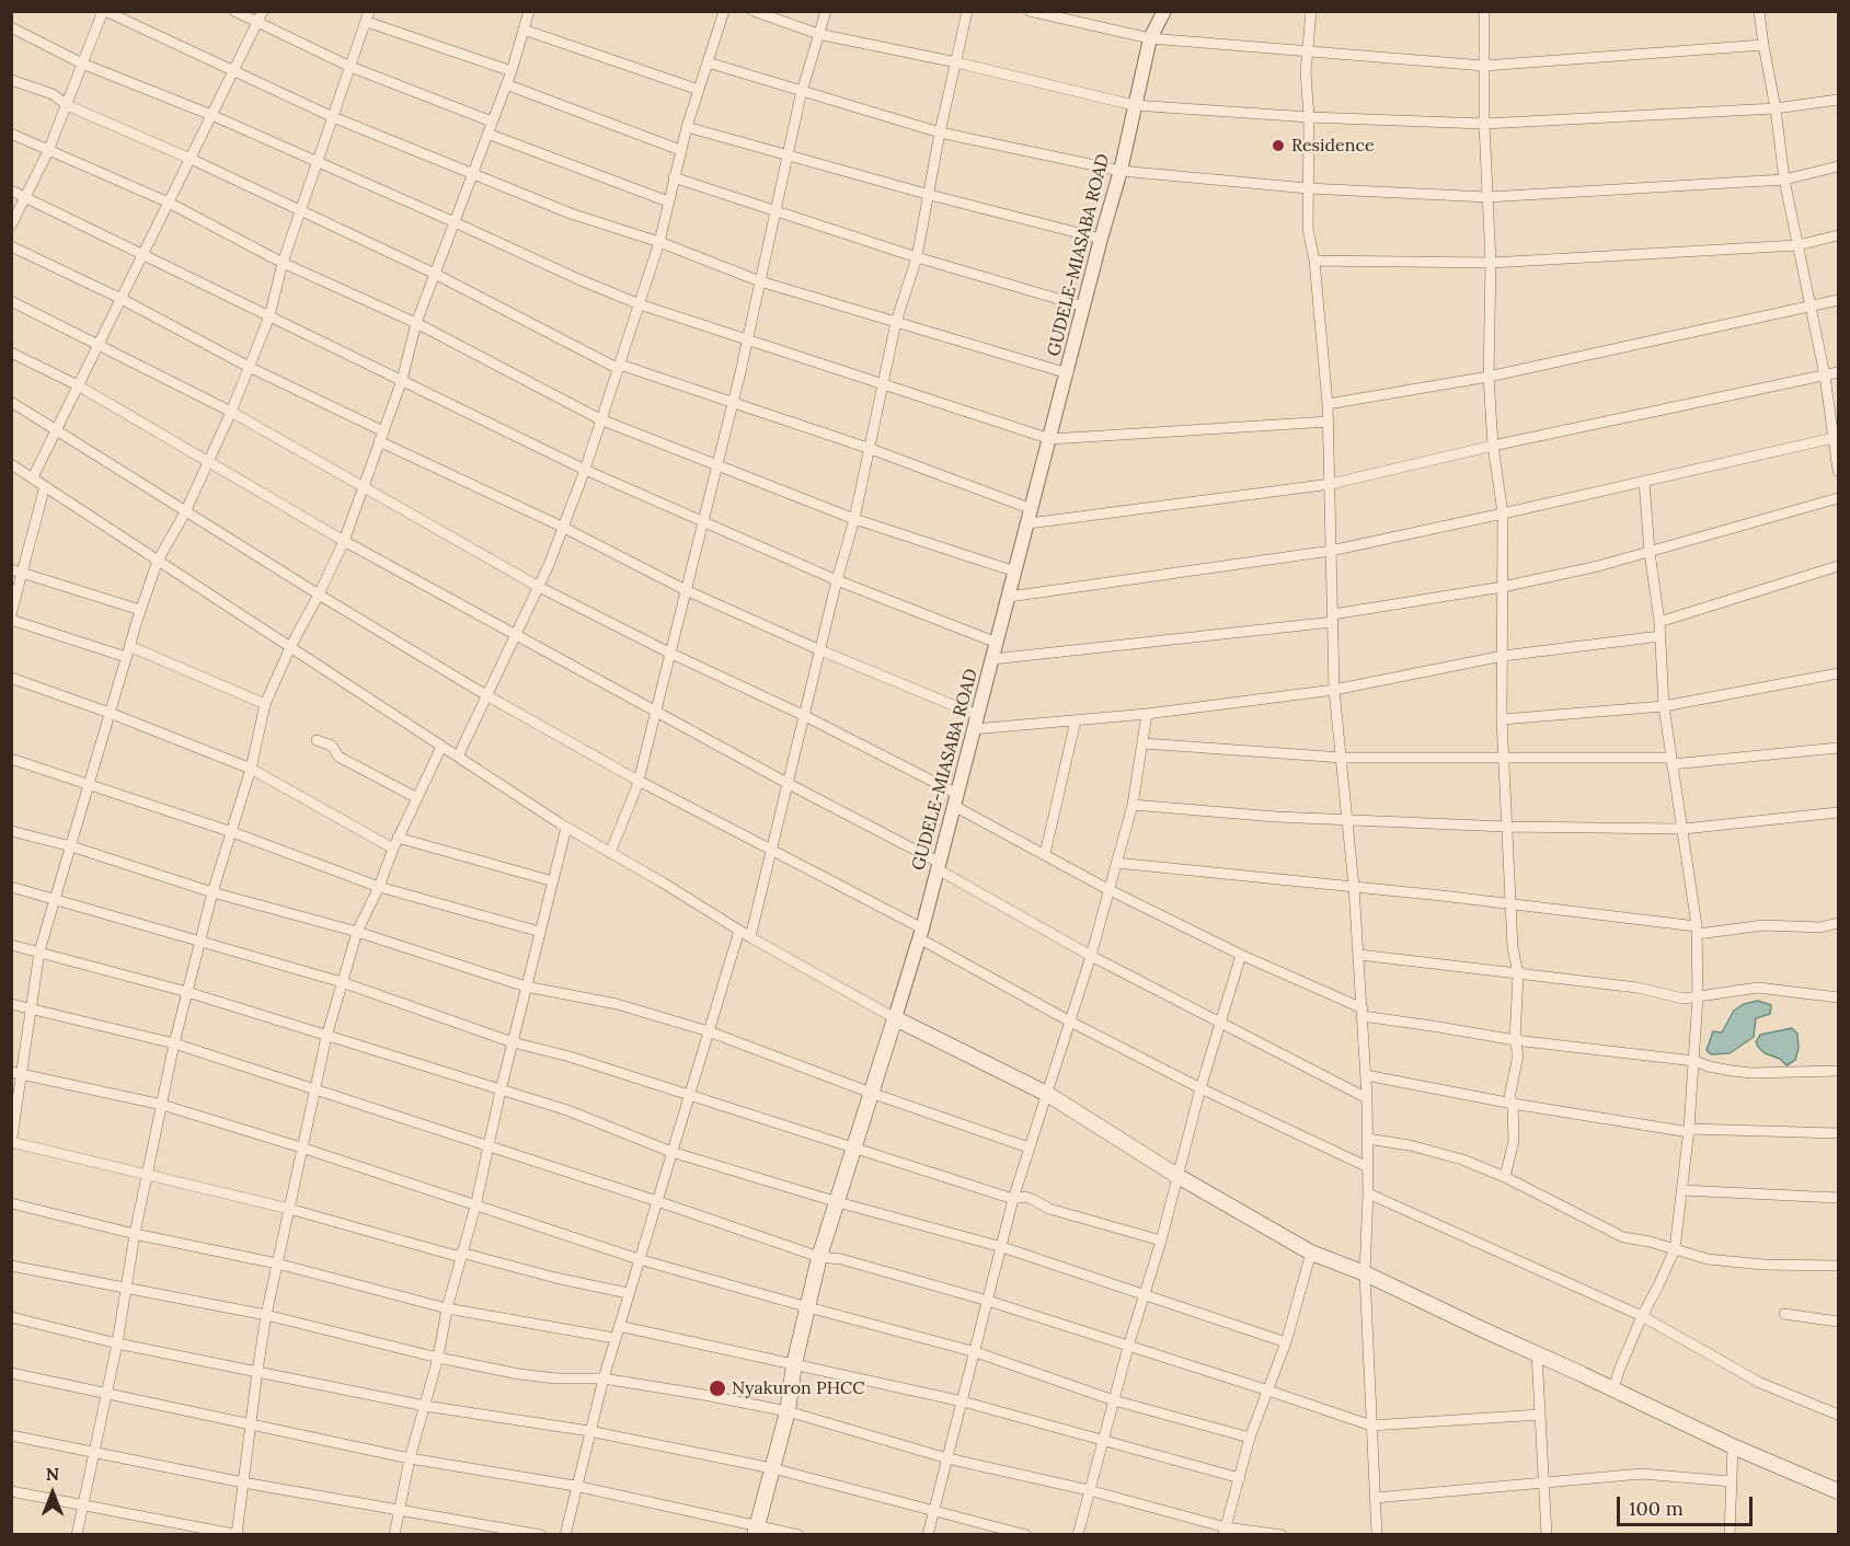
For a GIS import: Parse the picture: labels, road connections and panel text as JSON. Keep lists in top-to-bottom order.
{
  "streets": {
    "main road": ["GUDELE-MIASABA ROAD"]
  },
  "places": ["Residence", "Nyakuron PHCC"],
  "scale_bar": "100 m",
  "north": "top"
}
